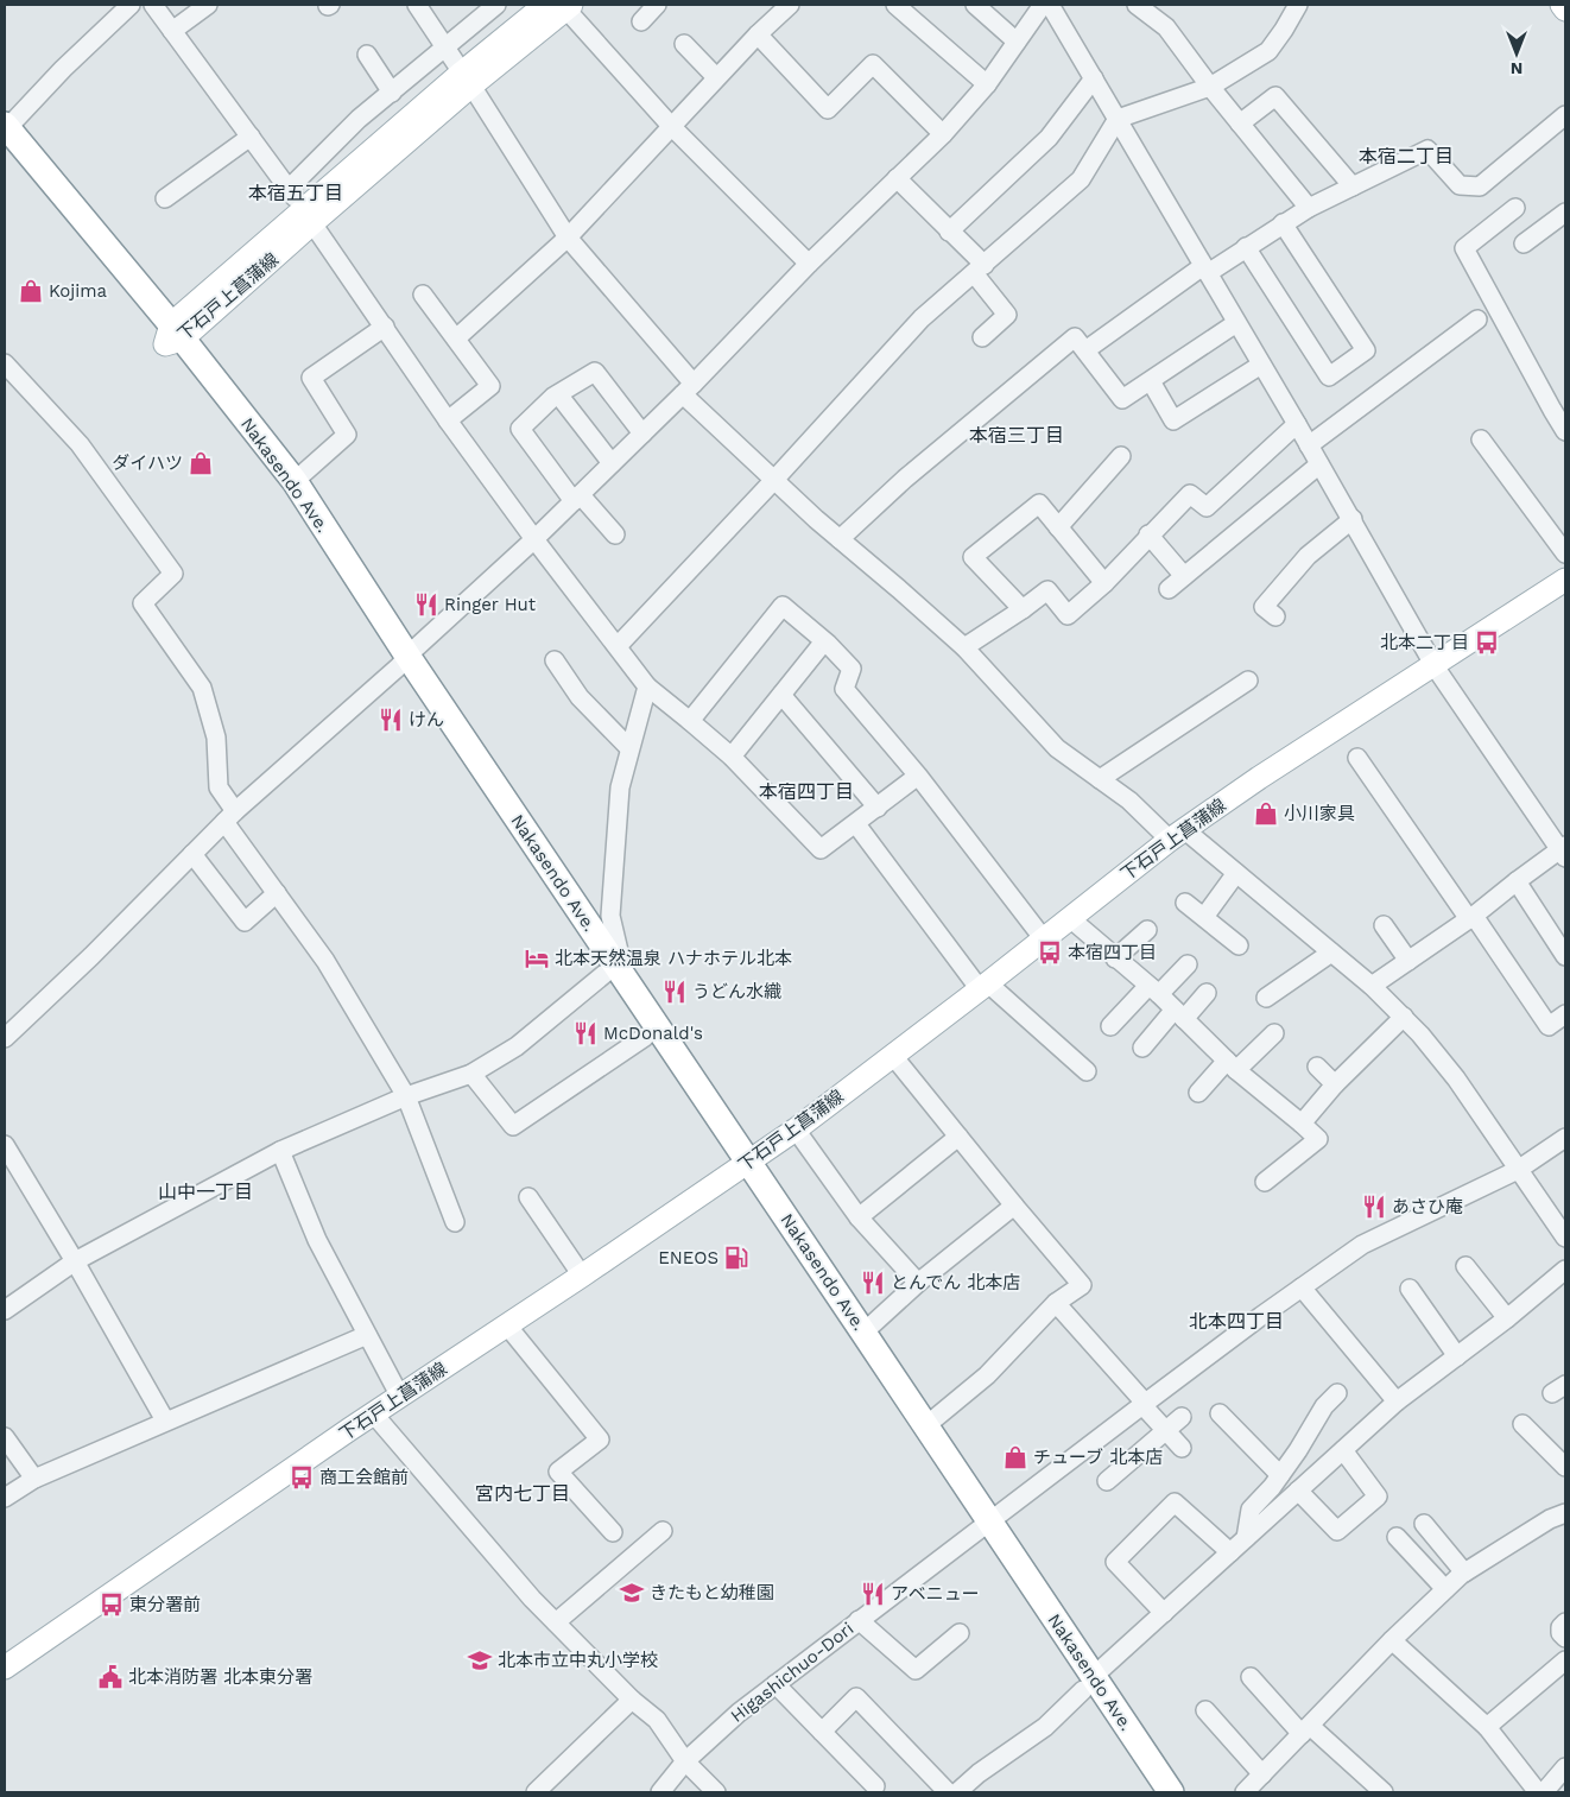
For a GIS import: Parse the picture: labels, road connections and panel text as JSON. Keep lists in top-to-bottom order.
{
  "streets": {
    "highway": ["Nakasendo Ave."],
    "main road": ["下石戸上菖蒲線"],
    "street": ["Higashichuo-Dori"]
  },
  "crossings": [
    ["下石戸上菖蒲線", "Nakasendo Ave."],
    ["Nakasendo Ave.", "Higashichuo-Dori"]
  ],
  "districts": [
    "本宿二丁目",
    "本宿五丁目",
    "本宿三丁目",
    "本宿四丁目",
    "山中一丁目",
    "北本四丁目",
    "宮内七丁目"
  ],
  "places": {
    "shop": [
      "Kojima",
      "ダイハツ",
      "小川家具",
      "チューブ 北本店"
    ],
    "restaurant": [
      "Ringer Hut",
      "けん",
      "うどん水織",
      "McDonald's",
      "あさひ庵",
      "とんでん 北本店",
      "アベニュー"
    ],
    "bus stop": [
      "北本二丁目",
      "本宿四丁目",
      "商工会館前",
      "東分署前"
    ],
    "hotel": ["北本天然温泉 ハナホテル北本"],
    "fuel station": ["ENEOS"],
    "school or university": ["きたもと幼稚園", "北本市立中丸小学校"],
    "public building": ["北本消防署 北本東分署"]
  },
  "north": "bottom"
}
